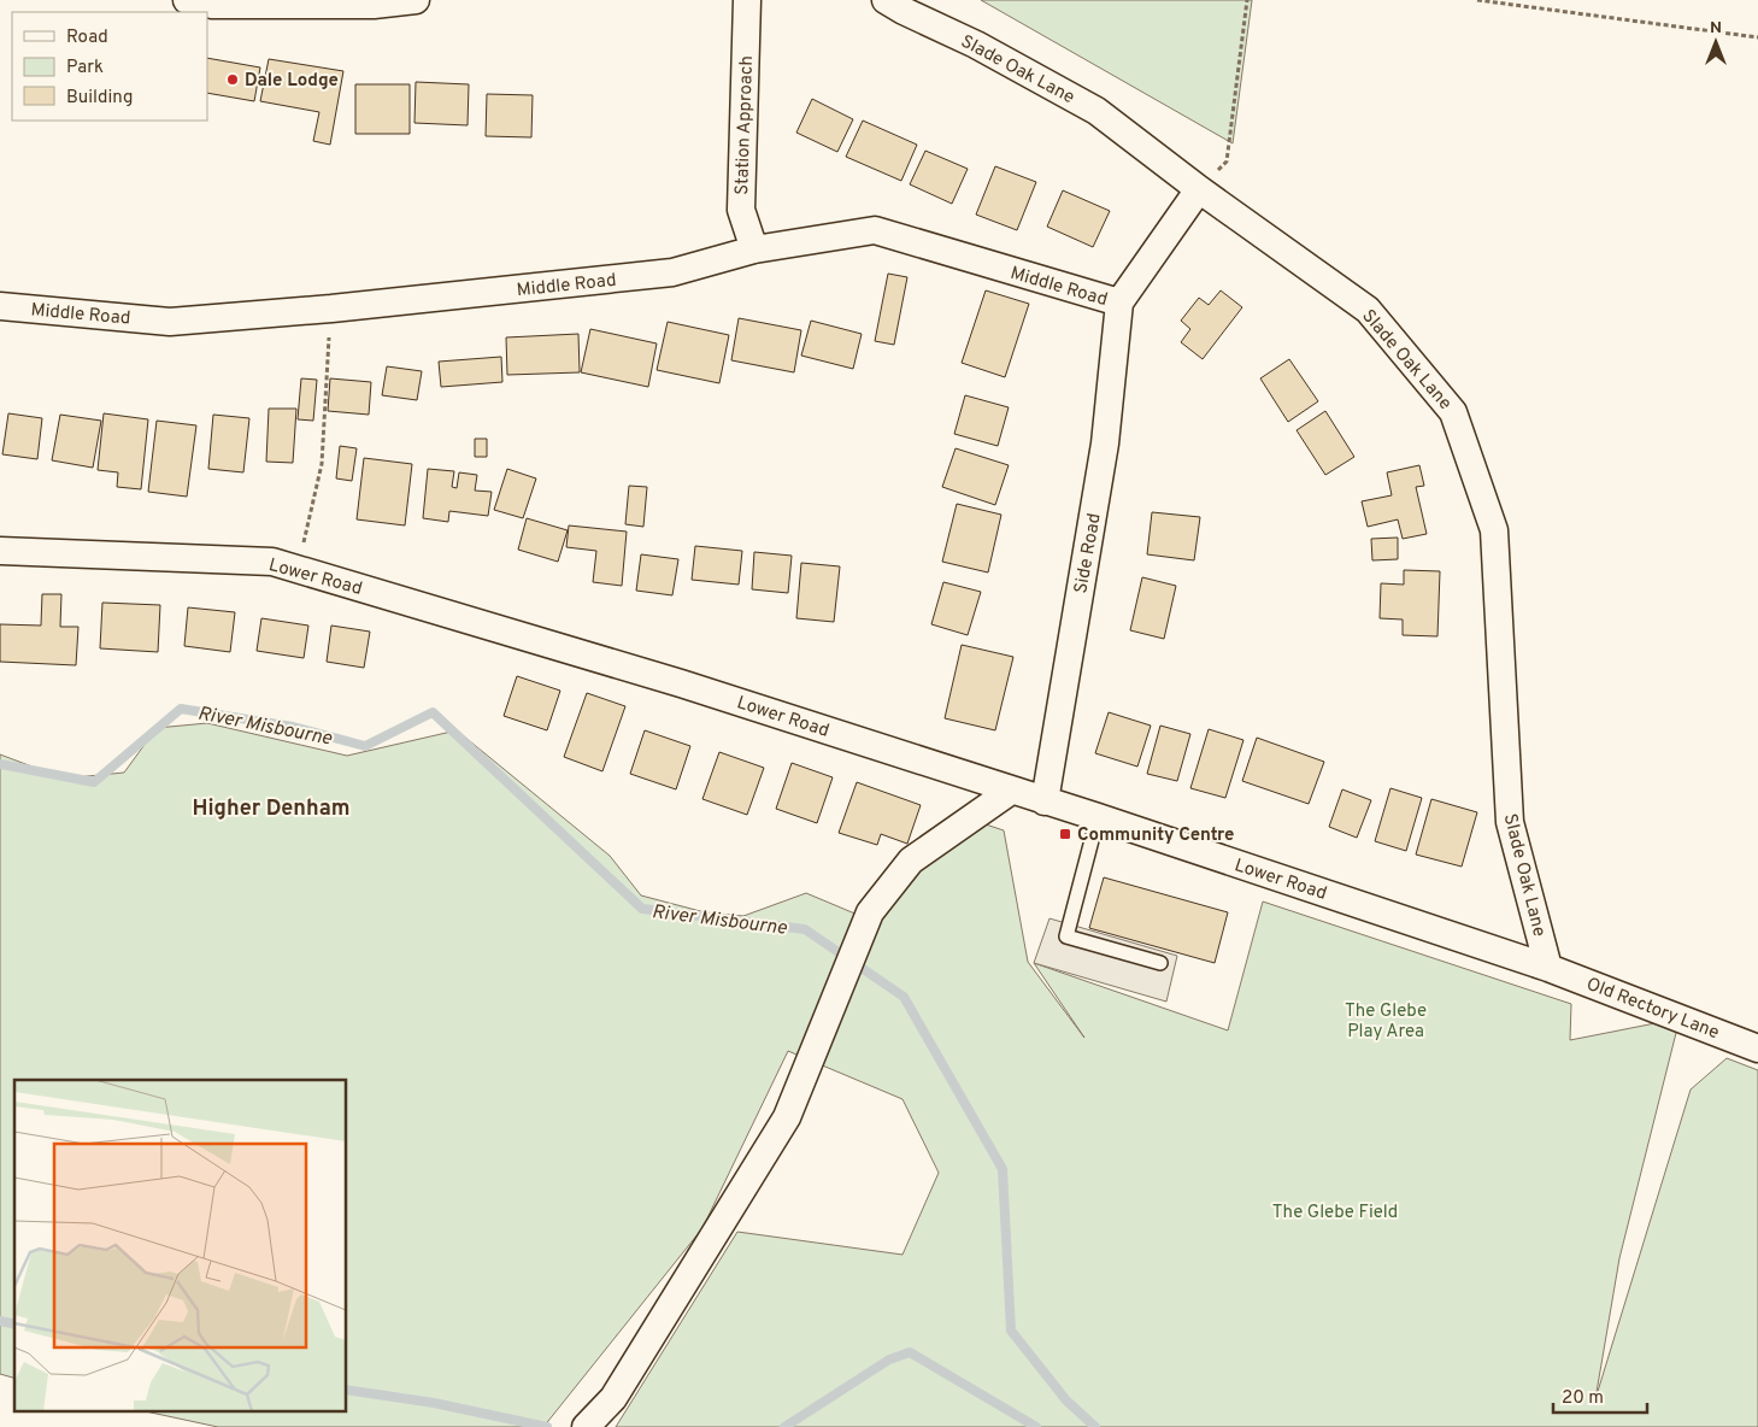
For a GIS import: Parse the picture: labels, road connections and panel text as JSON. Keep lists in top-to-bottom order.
{
  "streets": {
    "street": [
      "Slade Oak Lane",
      "Station Approach",
      "Middle Road",
      "Side Road",
      "Lower Road",
      "Old Rectory Lane"
    ]
  },
  "crossings": [
    ["Slade Oak Lane", "Lower Road"],
    ["Slade Oak Lane", "Old Rectory Lane"],
    ["Station Approach", "Middle Road"],
    ["Middle Road", "Side Road"],
    ["Side Road", "Lower Road"],
    ["Lower Road", "Old Rectory Lane"]
  ],
  "districts": ["Higher Denham"],
  "water": ["River Misbourne"],
  "parks": ["The Glebe Play Area", "The Glebe Field"],
  "places": {
    "other": ["Dale Lodge"],
    "transit": ["Community Centre"]
  },
  "legend": ["Road", "Park", "Building"],
  "scale_bar": "20 m",
  "north": "top"
}
